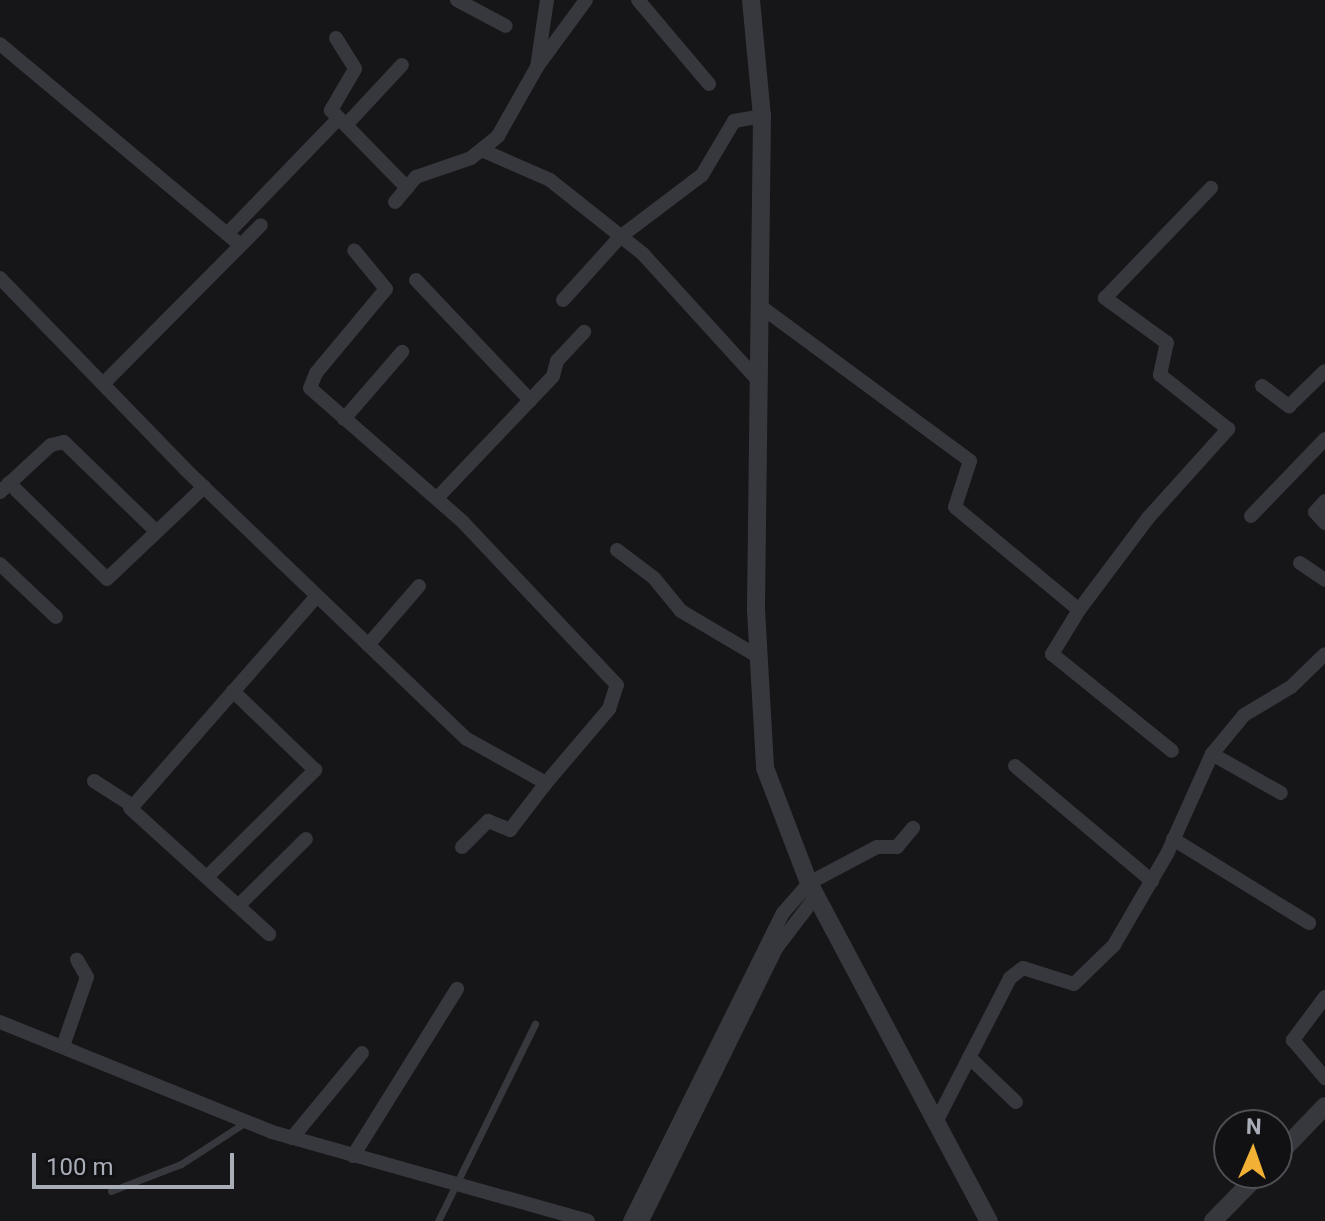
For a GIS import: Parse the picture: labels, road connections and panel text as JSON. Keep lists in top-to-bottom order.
{
  "scale_bar": "100 m",
  "north": "top"
}
